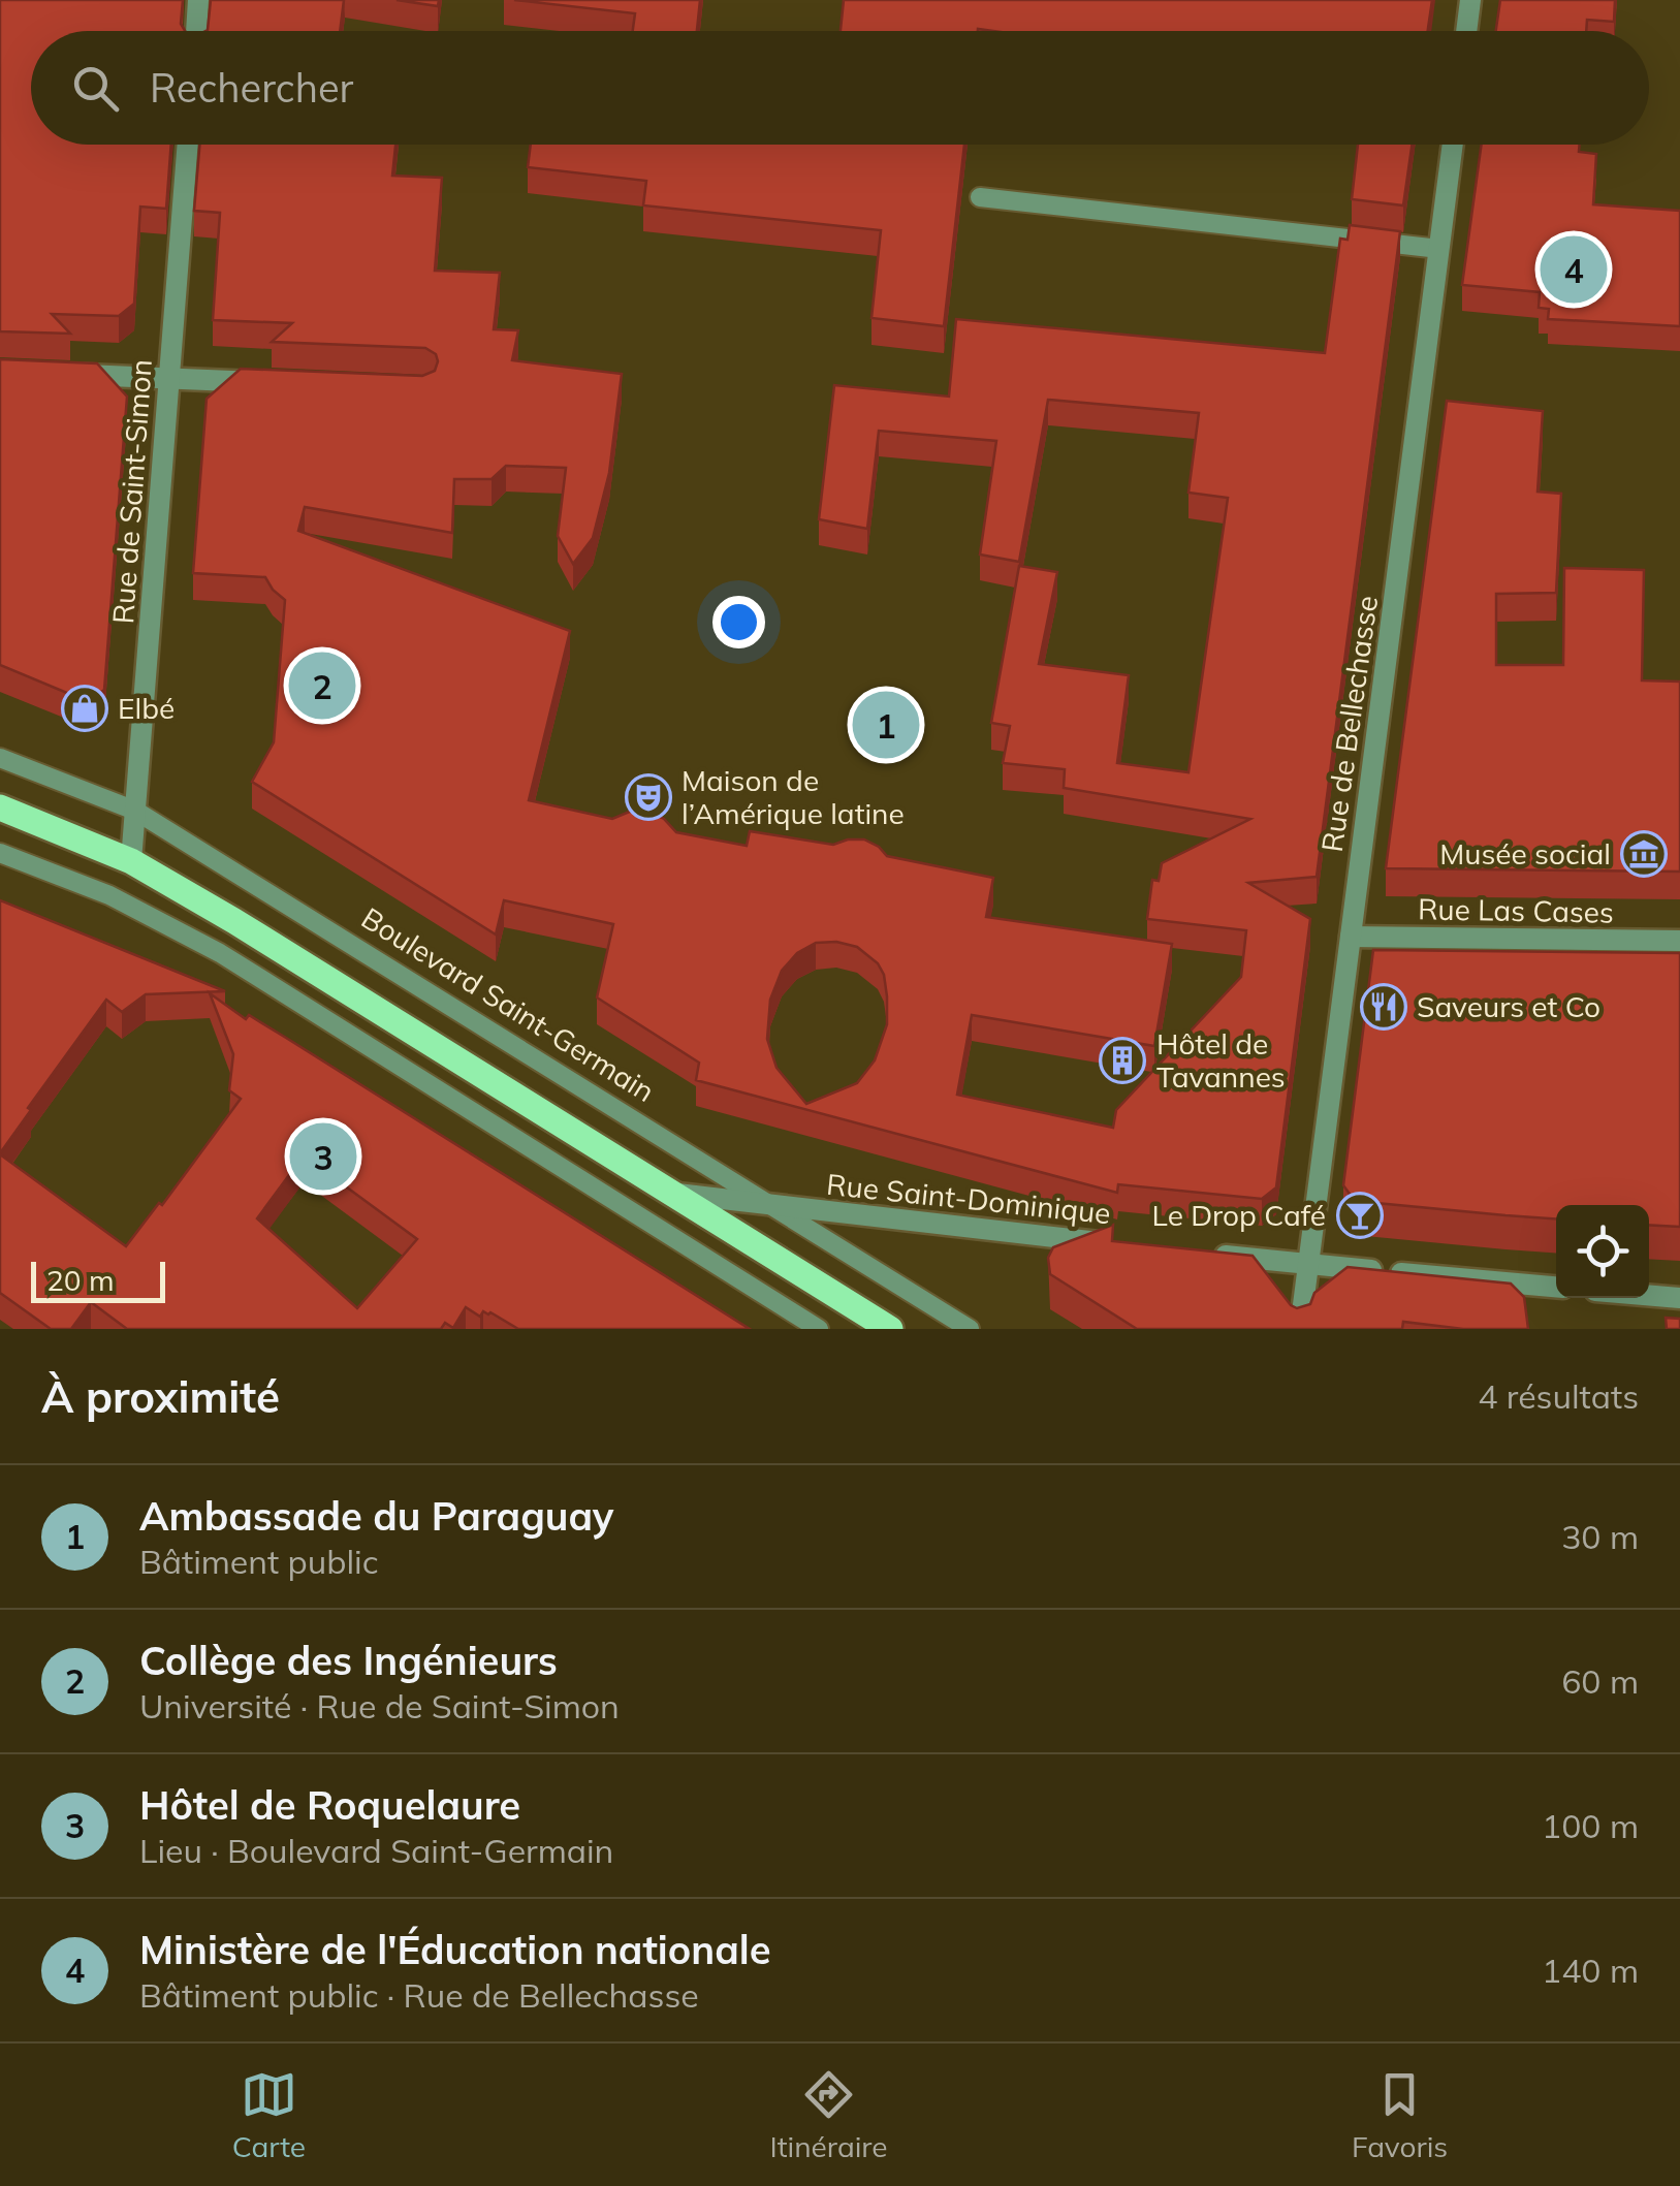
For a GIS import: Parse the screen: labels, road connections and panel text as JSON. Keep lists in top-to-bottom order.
{
  "streets": {
    "street": [
      "Rue de Saint-Simon",
      "Rue de Bellechasse",
      "Rue Las Cases",
      "Rue Saint-Dominique"
    ],
    "lane": ["Boulevard Saint-Germain"]
  },
  "crossings": [
    ["Rue de Saint-Simon", "Boulevard Saint-Germain"],
    ["Rue de Bellechasse", "Rue Las Cases"],
    ["Boulevard Saint-Germain", "Rue Saint-Dominique"]
  ],
  "places": {
    "shop": ["Elbé"],
    "theatre": ["Maison de l’Amérique latine"],
    "museum": ["Musée social"],
    "restaurant": ["Saveurs et Co"],
    "building": ["Hôtel de Tavannes"],
    "bar": ["Le Drop Café"]
  },
  "scale_bar": "20 m",
  "page": {
    "search": "Rechercher",
    "pins": [
      "4",
      "2",
      "1",
      "3"
    ],
    "scale": "20 m",
    "heading": ["À proximité", "4 résultats"],
    "list": [
      {
        "mark": "1",
        "name": "Ambassade du Paraguay",
        "note": "Bâtiment public",
        "value": "30 m"
      },
      {
        "mark": "2",
        "name": "Collège des Ingénieurs",
        "note": "Université · Rue de Saint-Simon",
        "value": "60 m"
      },
      {
        "mark": "3",
        "name": "Hôtel de Roquelaure",
        "note": "Lieu · Boulevard Saint-Germain",
        "value": "100 m"
      },
      {
        "mark": "4",
        "name": "Ministère de l'Éducation nationale",
        "note": "Bâtiment public · Rue de Bellechasse",
        "value": "140 m"
      }
    ],
    "nav": ["Carte", "Itinéraire", "Favoris"]
  }
}
